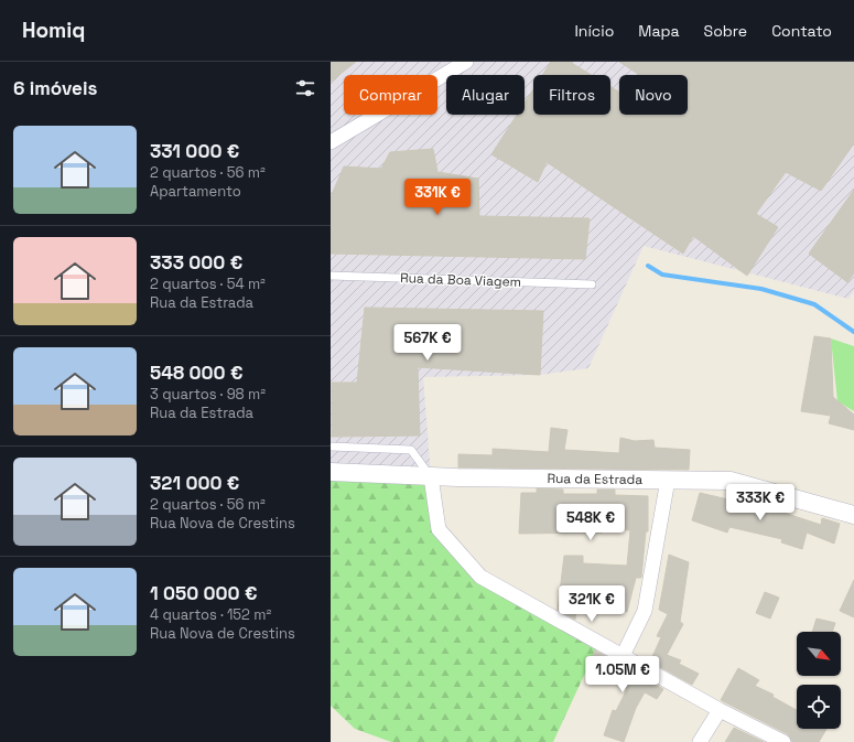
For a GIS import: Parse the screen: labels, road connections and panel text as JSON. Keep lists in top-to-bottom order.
{
  "streets": {
    "street": ["Rua da Estrada"],
    "lane": ["Rua da Boa Viagem"]
  },
  "north": "bottom right",
  "page": {
    "header": "Homiq",
    "nav": [
      "Início",
      "Mapa",
      "Sobre",
      "Contato"
    ],
    "heading": "6 imóveis",
    "chip": [
      "Comprar",
      "Alugar",
      "Filtros",
      "Novo"
    ],
    "list": [
      {
        "name": "331 000 €",
        "note": "2 quartos · 56 m² · Apartamento"
      },
      {
        "name": "333 000 €",
        "note": "2 quartos · 54 m² · Rua da Estrada"
      },
      {
        "name": "548 000 €",
        "note": "3 quartos · 98 m² · Rua da Estrada"
      },
      {
        "name": "321 000 €",
        "note": "2 quartos · 56 m² · Rua Nova de Crestins"
      },
      {
        "name": "1 050 000 €",
        "note": "4 quartos · 152 m² · Rua Nova de Crestins"
      }
    ],
    "price": [
      "331K €",
      "567K €",
      "333K €",
      "548K €",
      "321K €",
      "1.05M €"
    ]
  }
}
